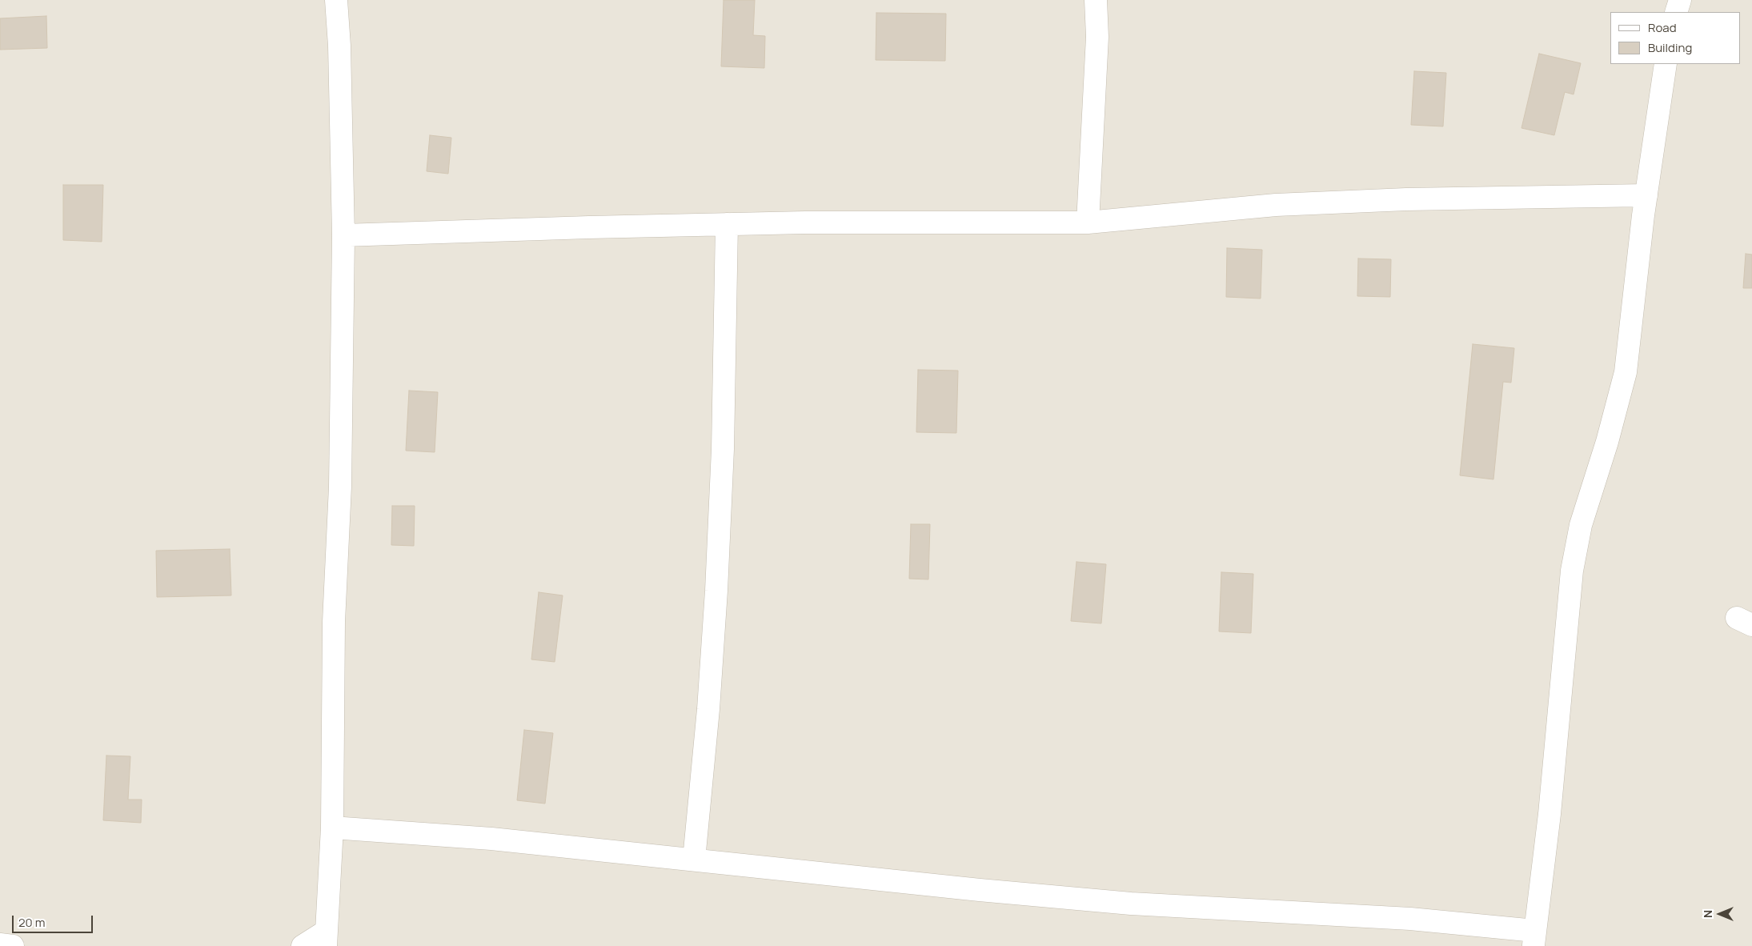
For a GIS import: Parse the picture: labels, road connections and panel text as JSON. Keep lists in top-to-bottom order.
{
  "legend": ["Road", "Building"],
  "scale_bar": "20 m",
  "north": "left"
}
